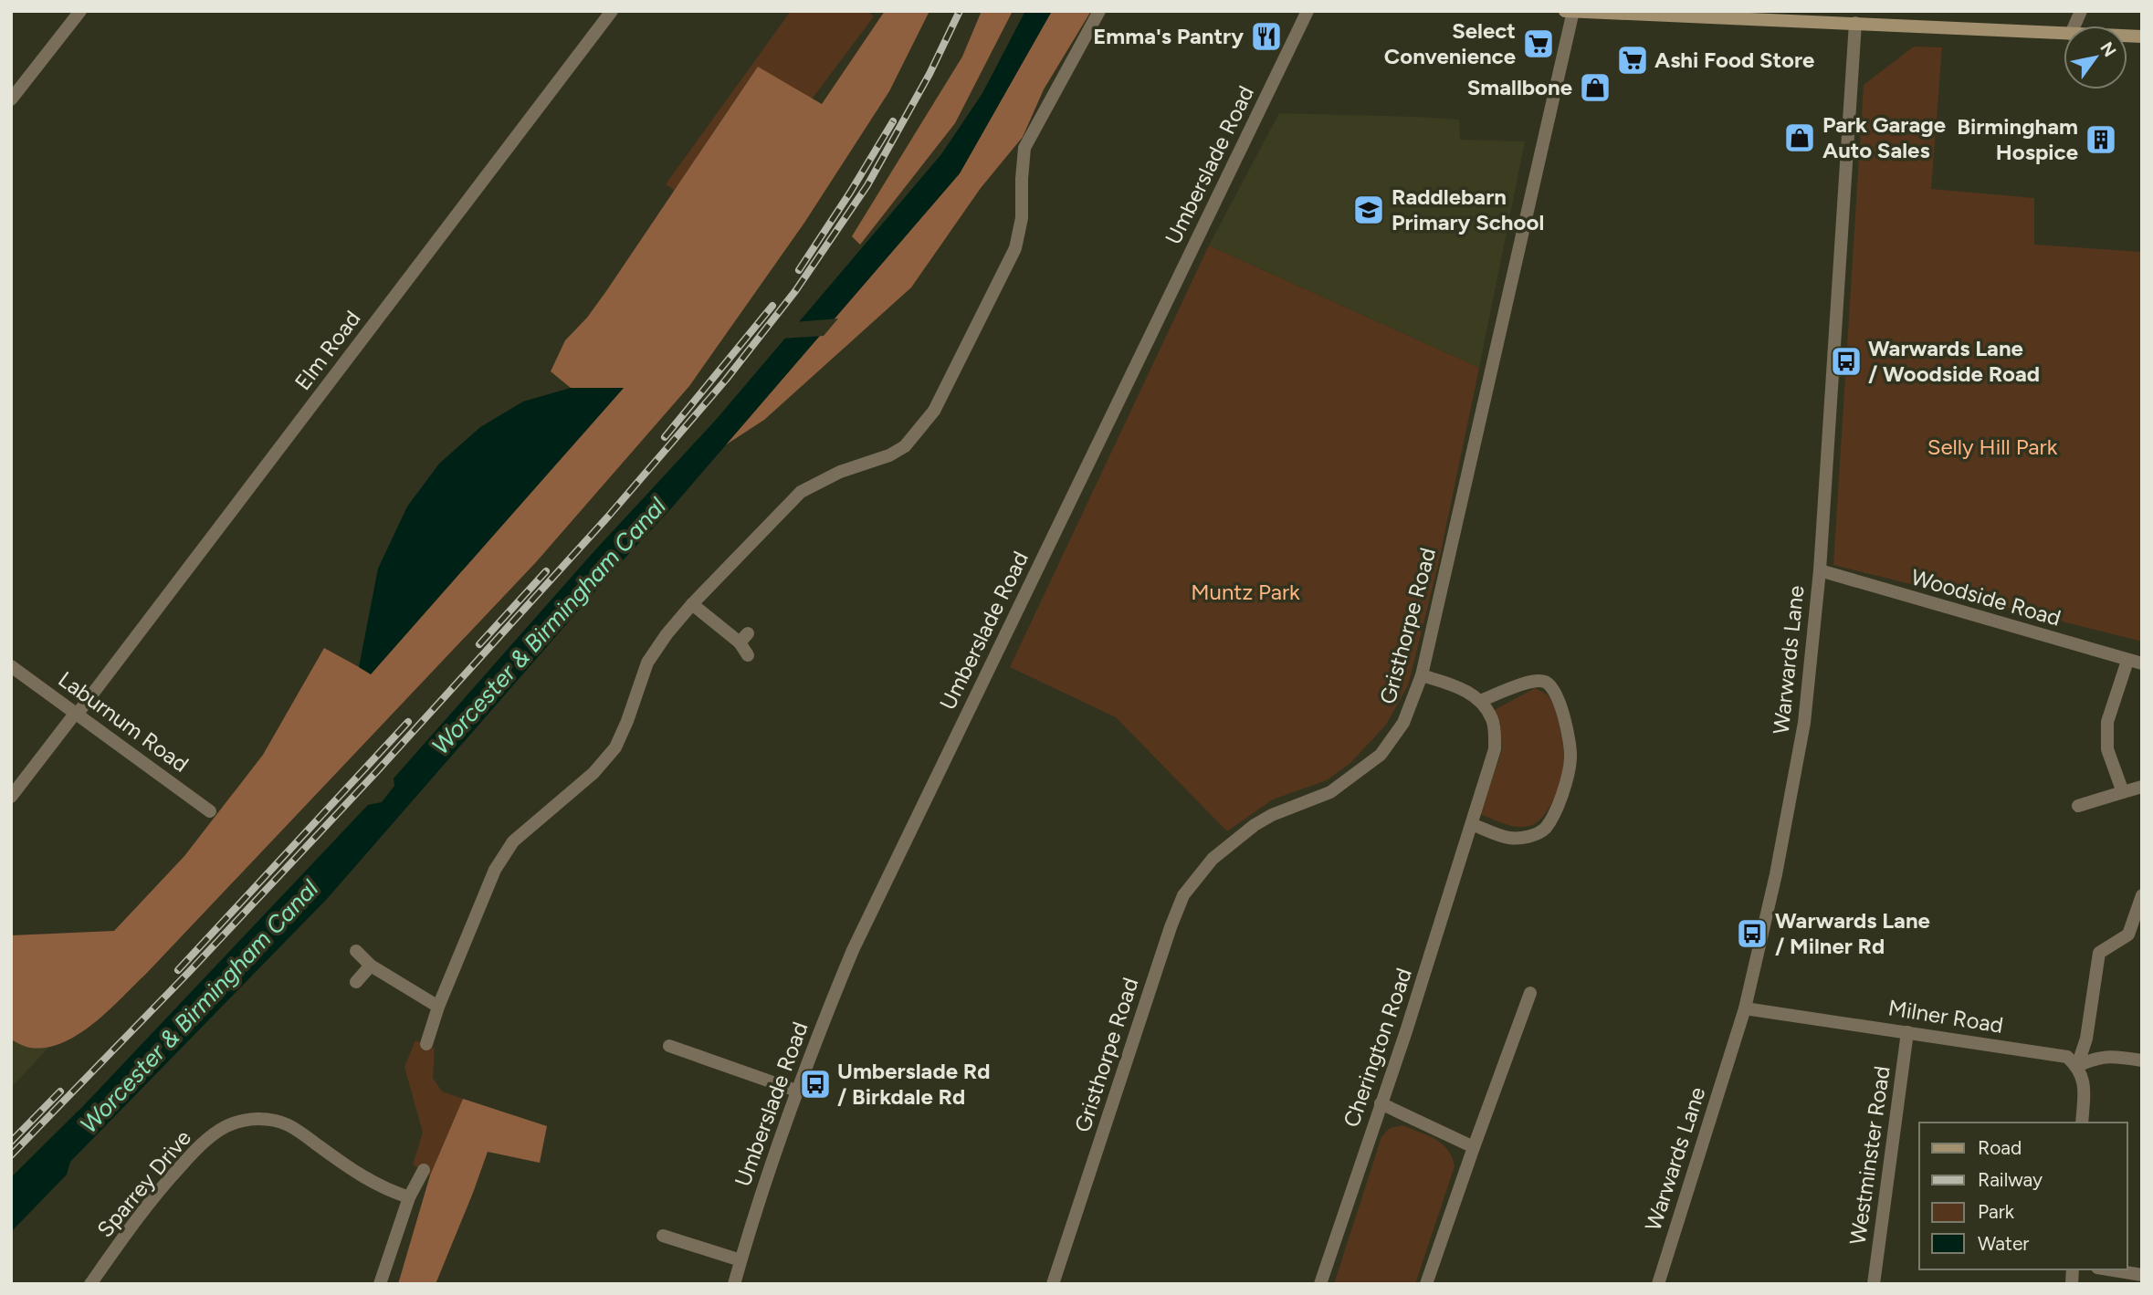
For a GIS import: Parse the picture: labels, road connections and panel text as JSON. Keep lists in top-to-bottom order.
{
  "streets": {
    "street": [
      "Umberslade Road",
      "Elm Road",
      "Woodside Road",
      "Gristhorpe Road",
      "Warwards Lane",
      "Laburnum Road",
      "Milner Road",
      "Cherington Road",
      "Westminster Road",
      "Sparrey Drive"
    ]
  },
  "crossings": [
    ["Elm Road", "Laburnum Road"],
    ["Woodside Road", "Warwards Lane"],
    ["Warwards Lane", "Milner Road"],
    ["Milner Road", "Westminster Road"]
  ],
  "water": ["Worcester & Birmingham Canal"],
  "parks": ["Selly Hill Park", "Muntz Park"],
  "places": {
    "restaurant": ["Emma's Pantry"],
    "supermarket": ["Select Convenience", "Ashi Food Store"],
    "shop": ["Smallbone", "Park Garage Auto Sales"],
    "building": ["Birmingham Hospice"],
    "school or university": ["Raddlebarn Primary School"],
    "bus stop": ["Warwards Lane / Woodside Road", "Warwards Lane / Milner Rd", "Umberslade Rd / Birkdale Rd"]
  },
  "legend": [
    "Road",
    "Railway",
    "Park",
    "Water"
  ],
  "north": "top right"
}
